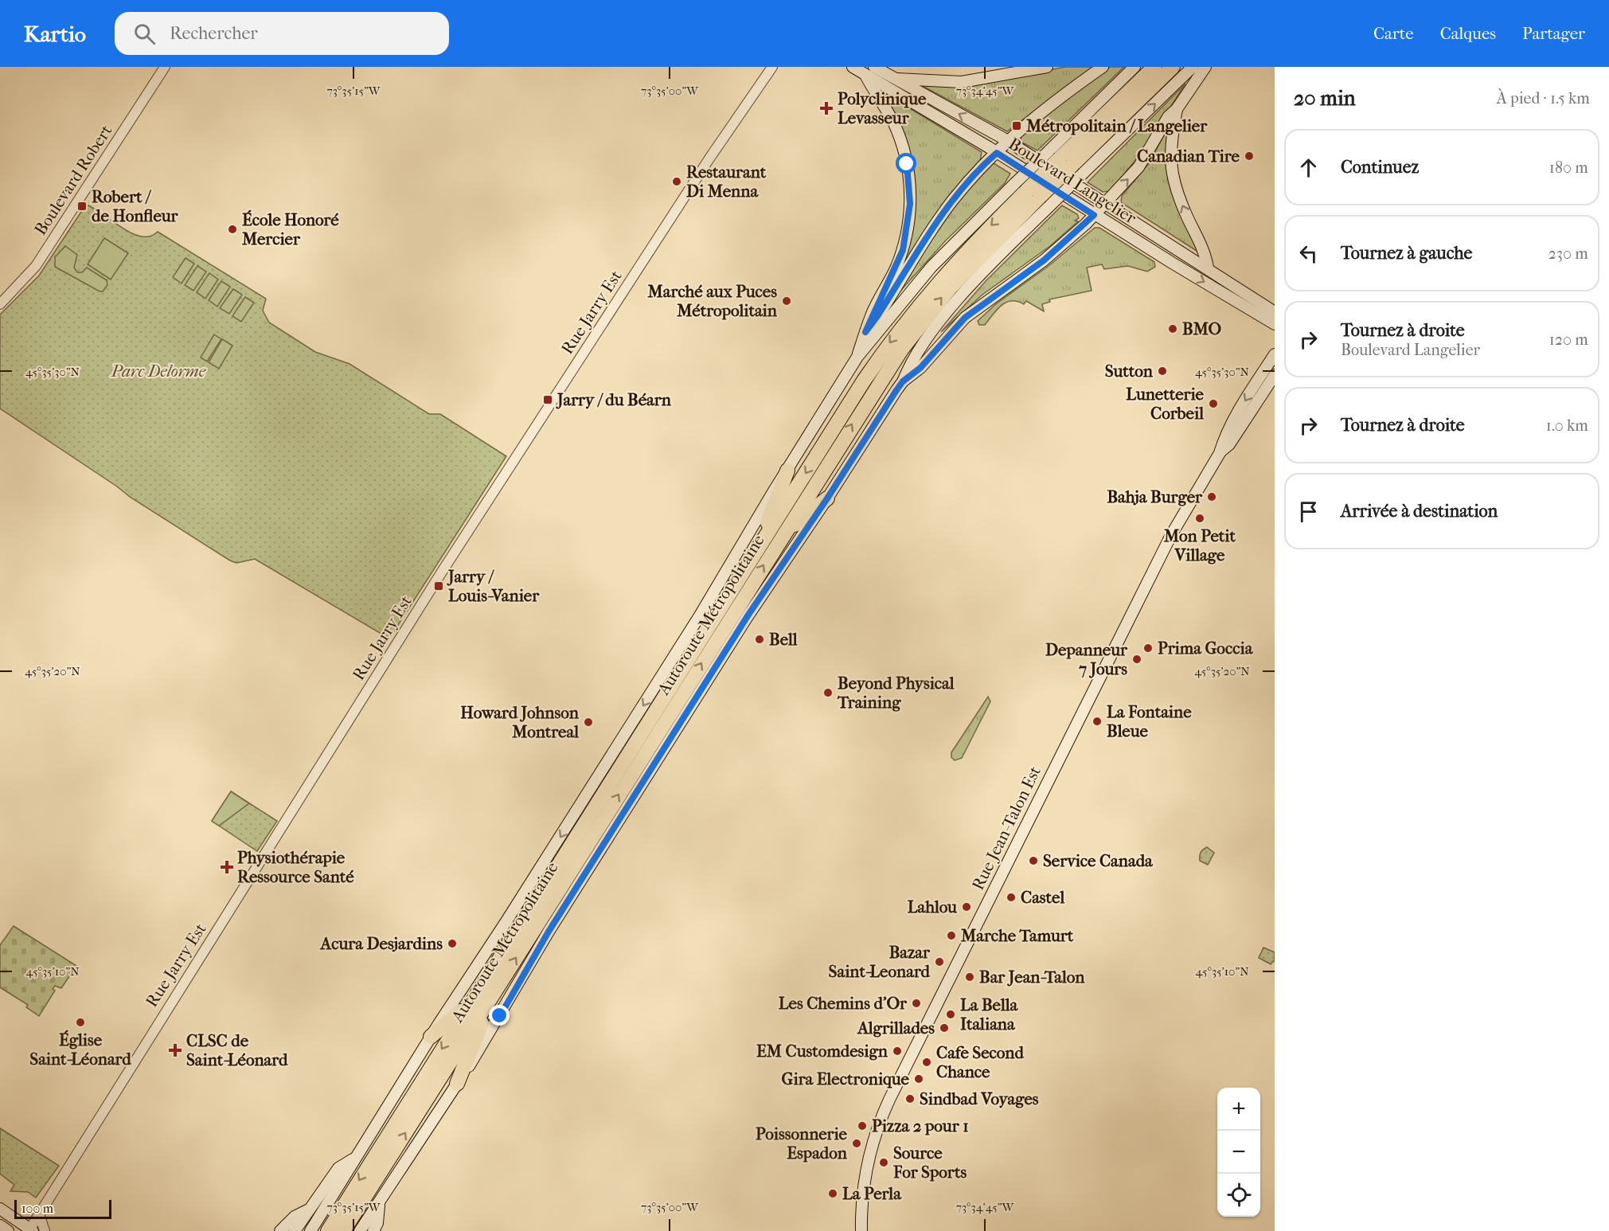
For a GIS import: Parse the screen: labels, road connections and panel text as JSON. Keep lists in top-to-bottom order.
{
  "streets": {
    "highway": ["Autoroute Métropolitaine"],
    "main road": ["Boulevard Langelier", "Rue Jean-Talon Est"],
    "street": ["Boulevard Robert", "Rue Jarry Est"]
  },
  "parks": ["Parc Delorme"],
  "places": {
    "health": ["Polyclinique Levasseur", "Physiothérapie Ressource Santé", "CLSC de Saint-Léonard"],
    "transit": [
      "Métropolitain / Langelier",
      "Robert / de Honfleur",
      "Jarry / du Béarn",
      "Jarry / Louis-Vanier"
    ],
    "other": [
      "Canadian Tire",
      "Restaurant Di Menna",
      "École Honoré Mercier",
      "Marché aux Puces Métropolitain",
      "BMO",
      "Sutton",
      "Lunetterie Corbeil",
      "Bahja Burger",
      "Mon Petit Village",
      "Bell",
      "Prima Goccia",
      "Depanneur 7 Jours",
      "Beyond Physical Training",
      "La Fontaine Bleue",
      "Howard Johnson Montreal",
      "Service Canada",
      "Castel",
      "Lahlou",
      "Marche Tamurt",
      "Acura Desjardins",
      "Bazar Saint-Leonard",
      "Bar Jean-Talon",
      "Les Chemins d'Or",
      "La Bella Italiana",
      "Église Saint-Léonard",
      "Algrillades",
      "EM Customdesign",
      "Cafe Second Chance",
      "Gira Electronique",
      "Sindbad Voyages",
      "Pizza 2 pour 1",
      "Poissonnerie Espadon",
      "Source For Sports",
      "La Perla"
    ]
  },
  "scale_bar": "100 m",
  "page": {
    "header": "Kartio",
    "search": "Rechercher",
    "nav": ["Carte", "Calques", "Partager"],
    "heading": ["20 min", "À pied · 1.5 km"],
    "list": [
      ["Continuez", "180 m"],
      ["Tournez à gauche", "230 m"],
      ["Tournez à droite", "Boulevard Langelier", "120 m"],
      ["Tournez à droite", "1.0 km"],
      "Arrivée à destination"
    ],
    "map_buttons": ["+", "−"],
    "scale": "100 m"
  },
  "coordinates": [
    "73°35'15\"W",
    "73°35'00\"W",
    "73°34'45\"W",
    "45°35'30\"N",
    "45°35'20\"N",
    "45°35'10\"N"
  ]
}
